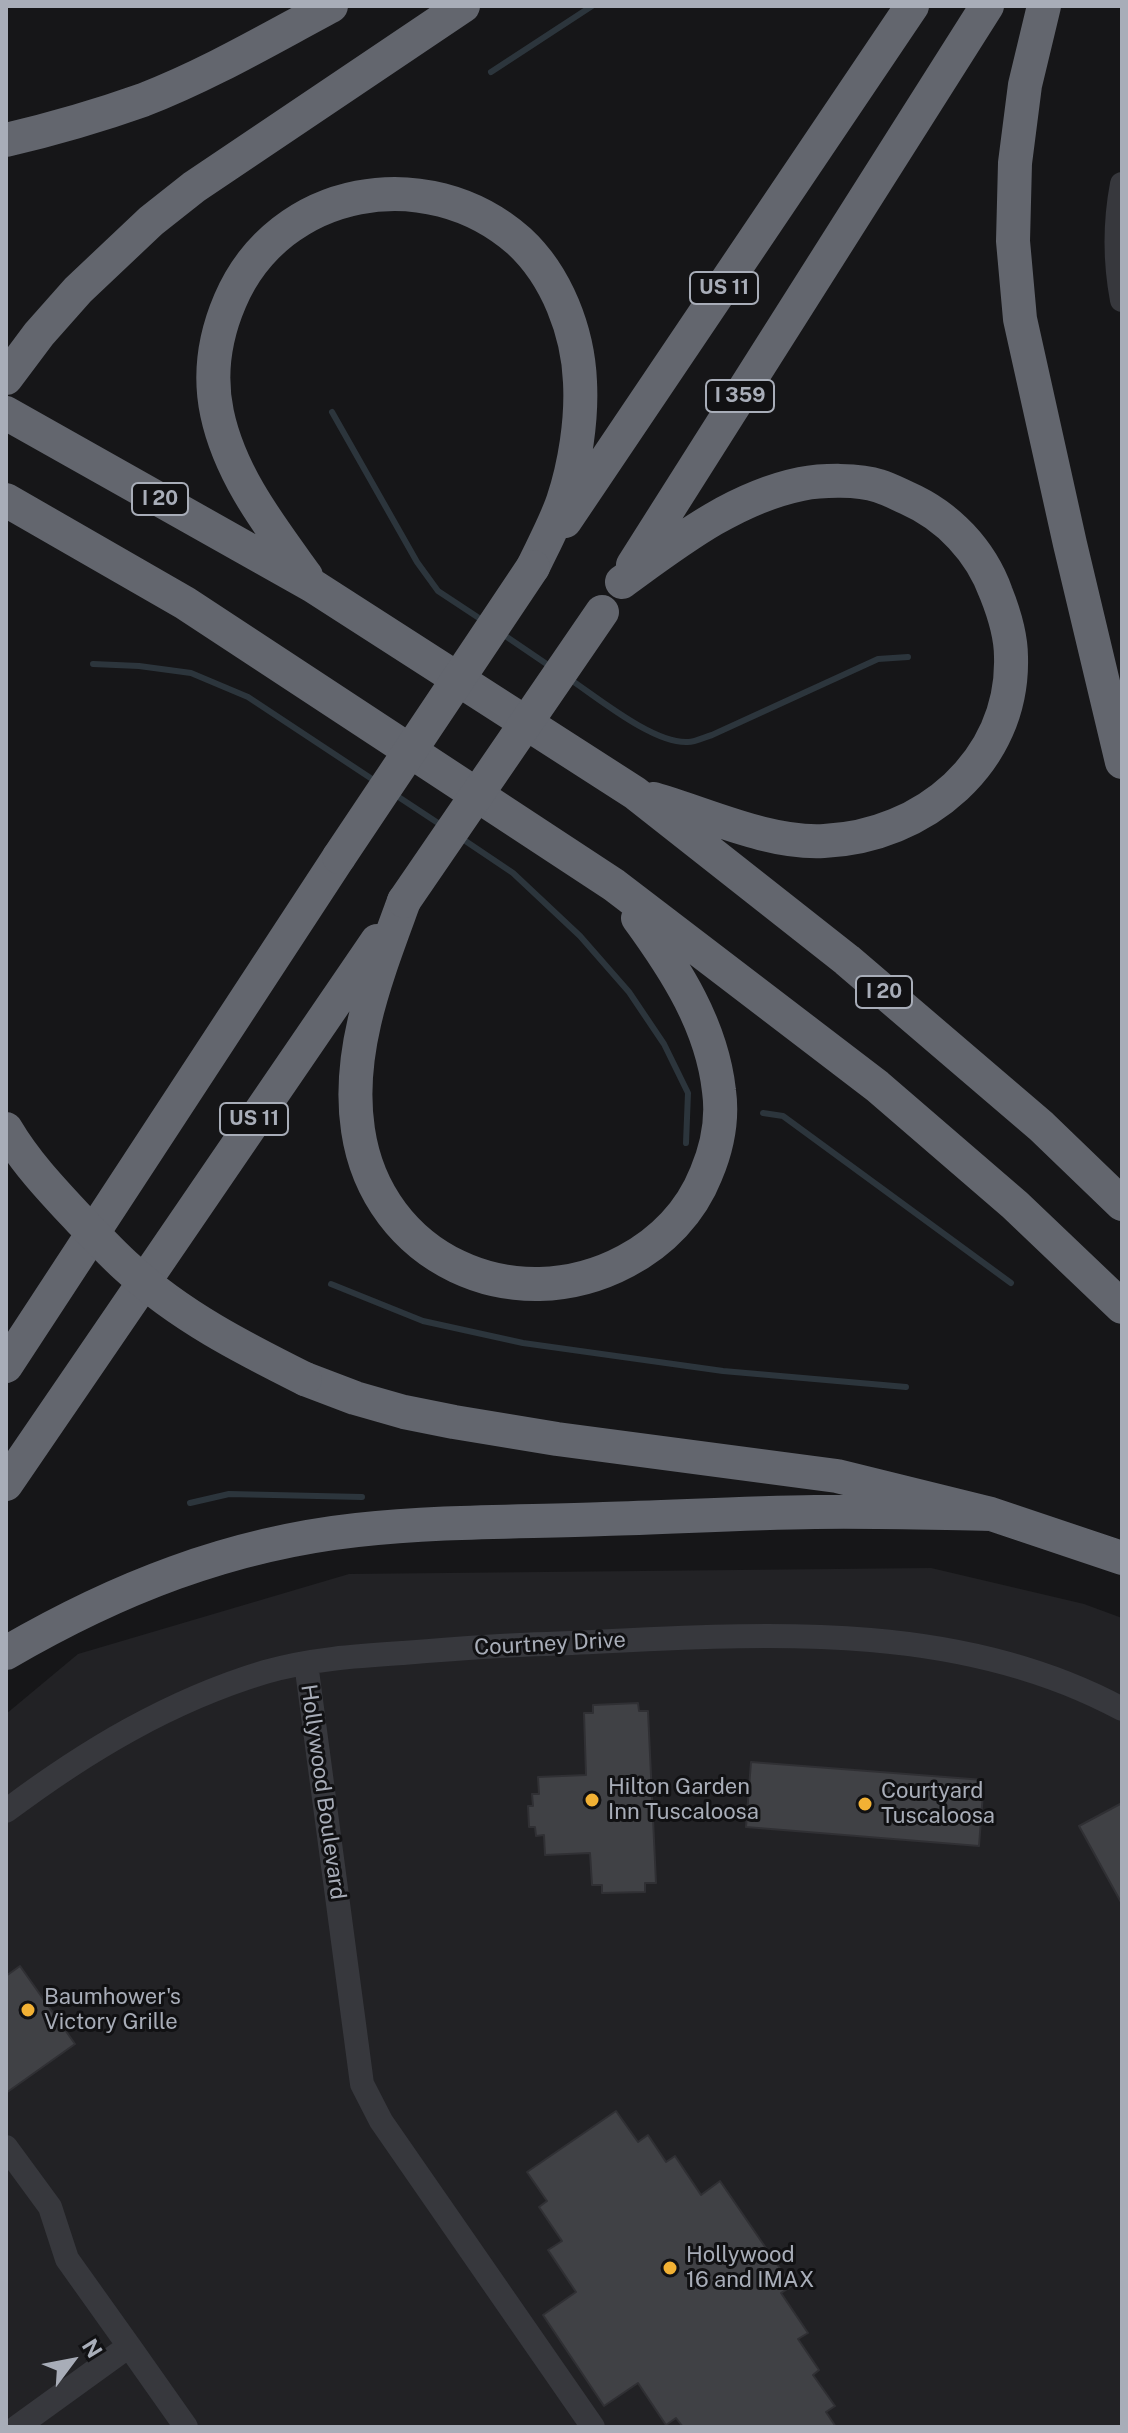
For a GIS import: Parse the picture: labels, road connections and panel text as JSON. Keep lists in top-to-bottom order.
{
  "streets": {
    "highway": ["US 11", "I 359", "I 20"],
    "street": ["Courtney Drive", "Hollywood Boulevard"]
  },
  "crossings": [
    ["US 11", "I 359"],
    ["Courtney Drive", "Hollywood Boulevard"]
  ],
  "places": [
    "Hilton Garden Inn Tuscaloosa",
    "Courtyard Tuscaloosa",
    "Baumhower's Victory Grille",
    "Hollywood 16 and IMAX"
  ],
  "north": "top right"
}
